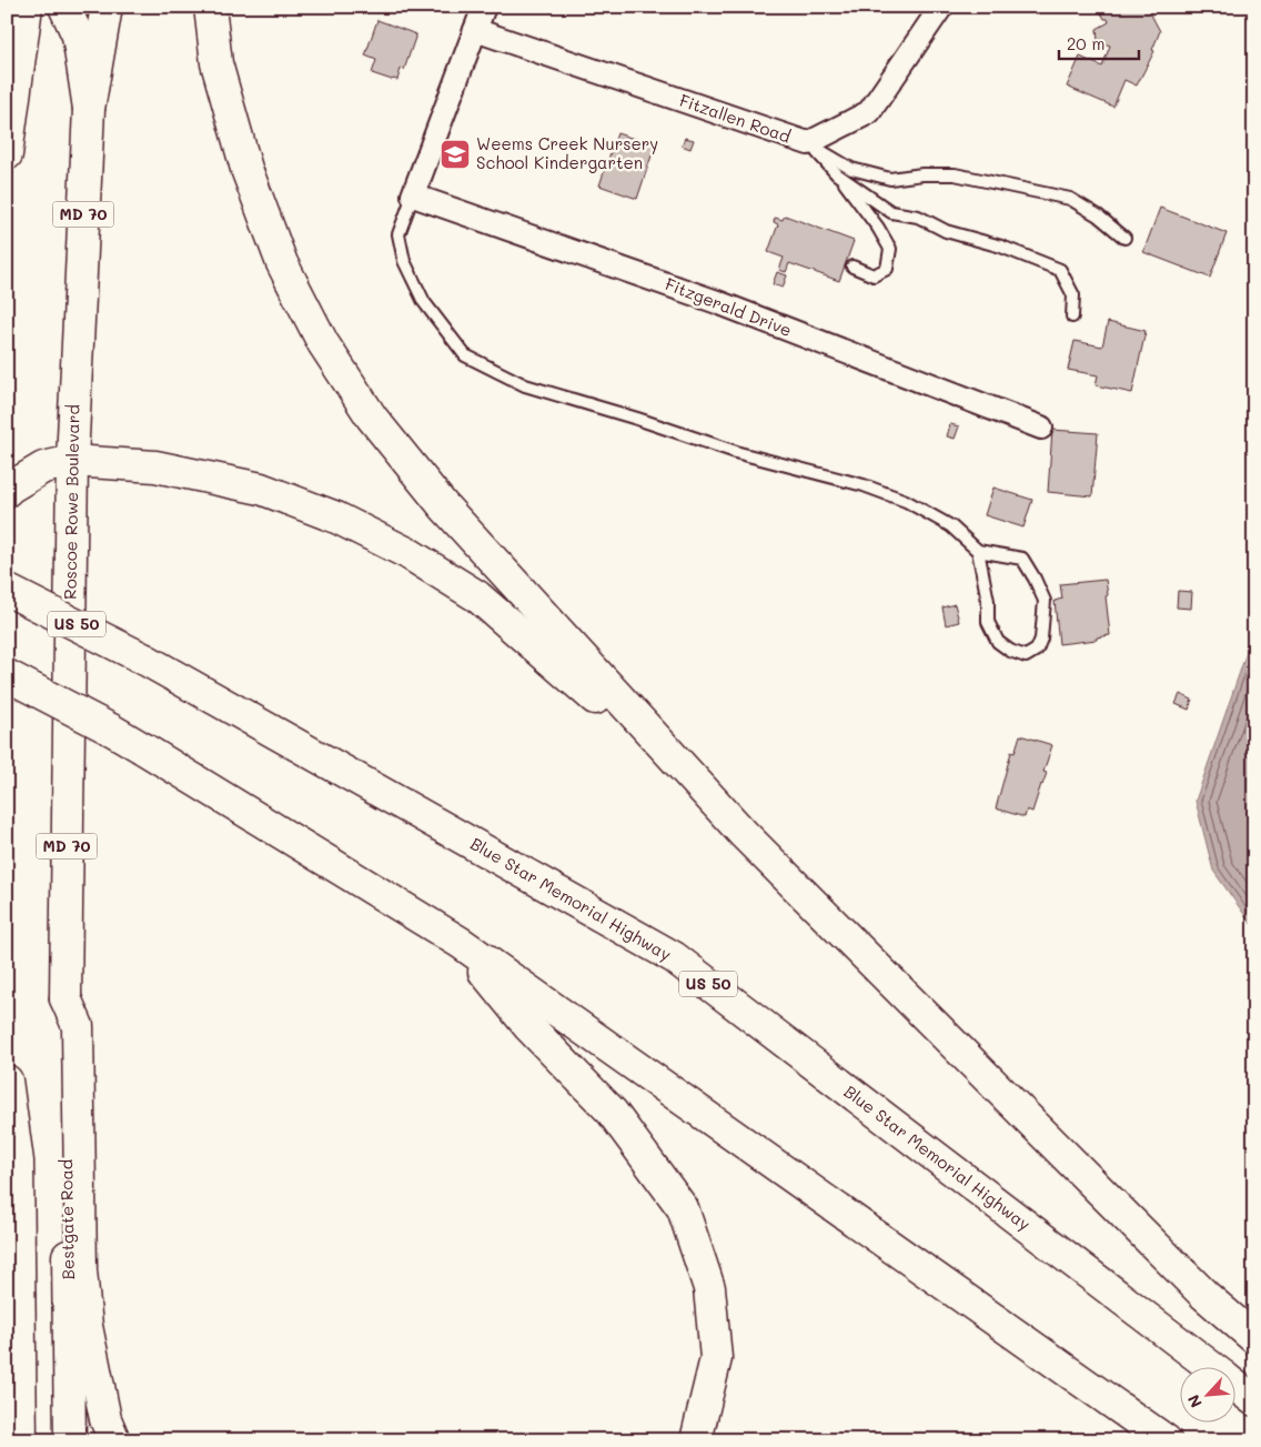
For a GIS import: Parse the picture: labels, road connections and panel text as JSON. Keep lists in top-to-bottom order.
{
  "streets": {
    "main road": [
      "MD 70",
      "Roscoe Rowe Boulevard",
      "US 50",
      "Blue Star Memorial Highway",
      "Bestgate Road"
    ],
    "street": ["Fitzallen Road", "Fitzgerald Drive"]
  },
  "crossings": [
    ["Roscoe Rowe Boulevard", "Bestgate Road"]
  ],
  "places": {
    "school or university": ["Weems Creek Nursery School Kindergarten"]
  },
  "scale_bar": "20 m",
  "north": "bottom left"
}
